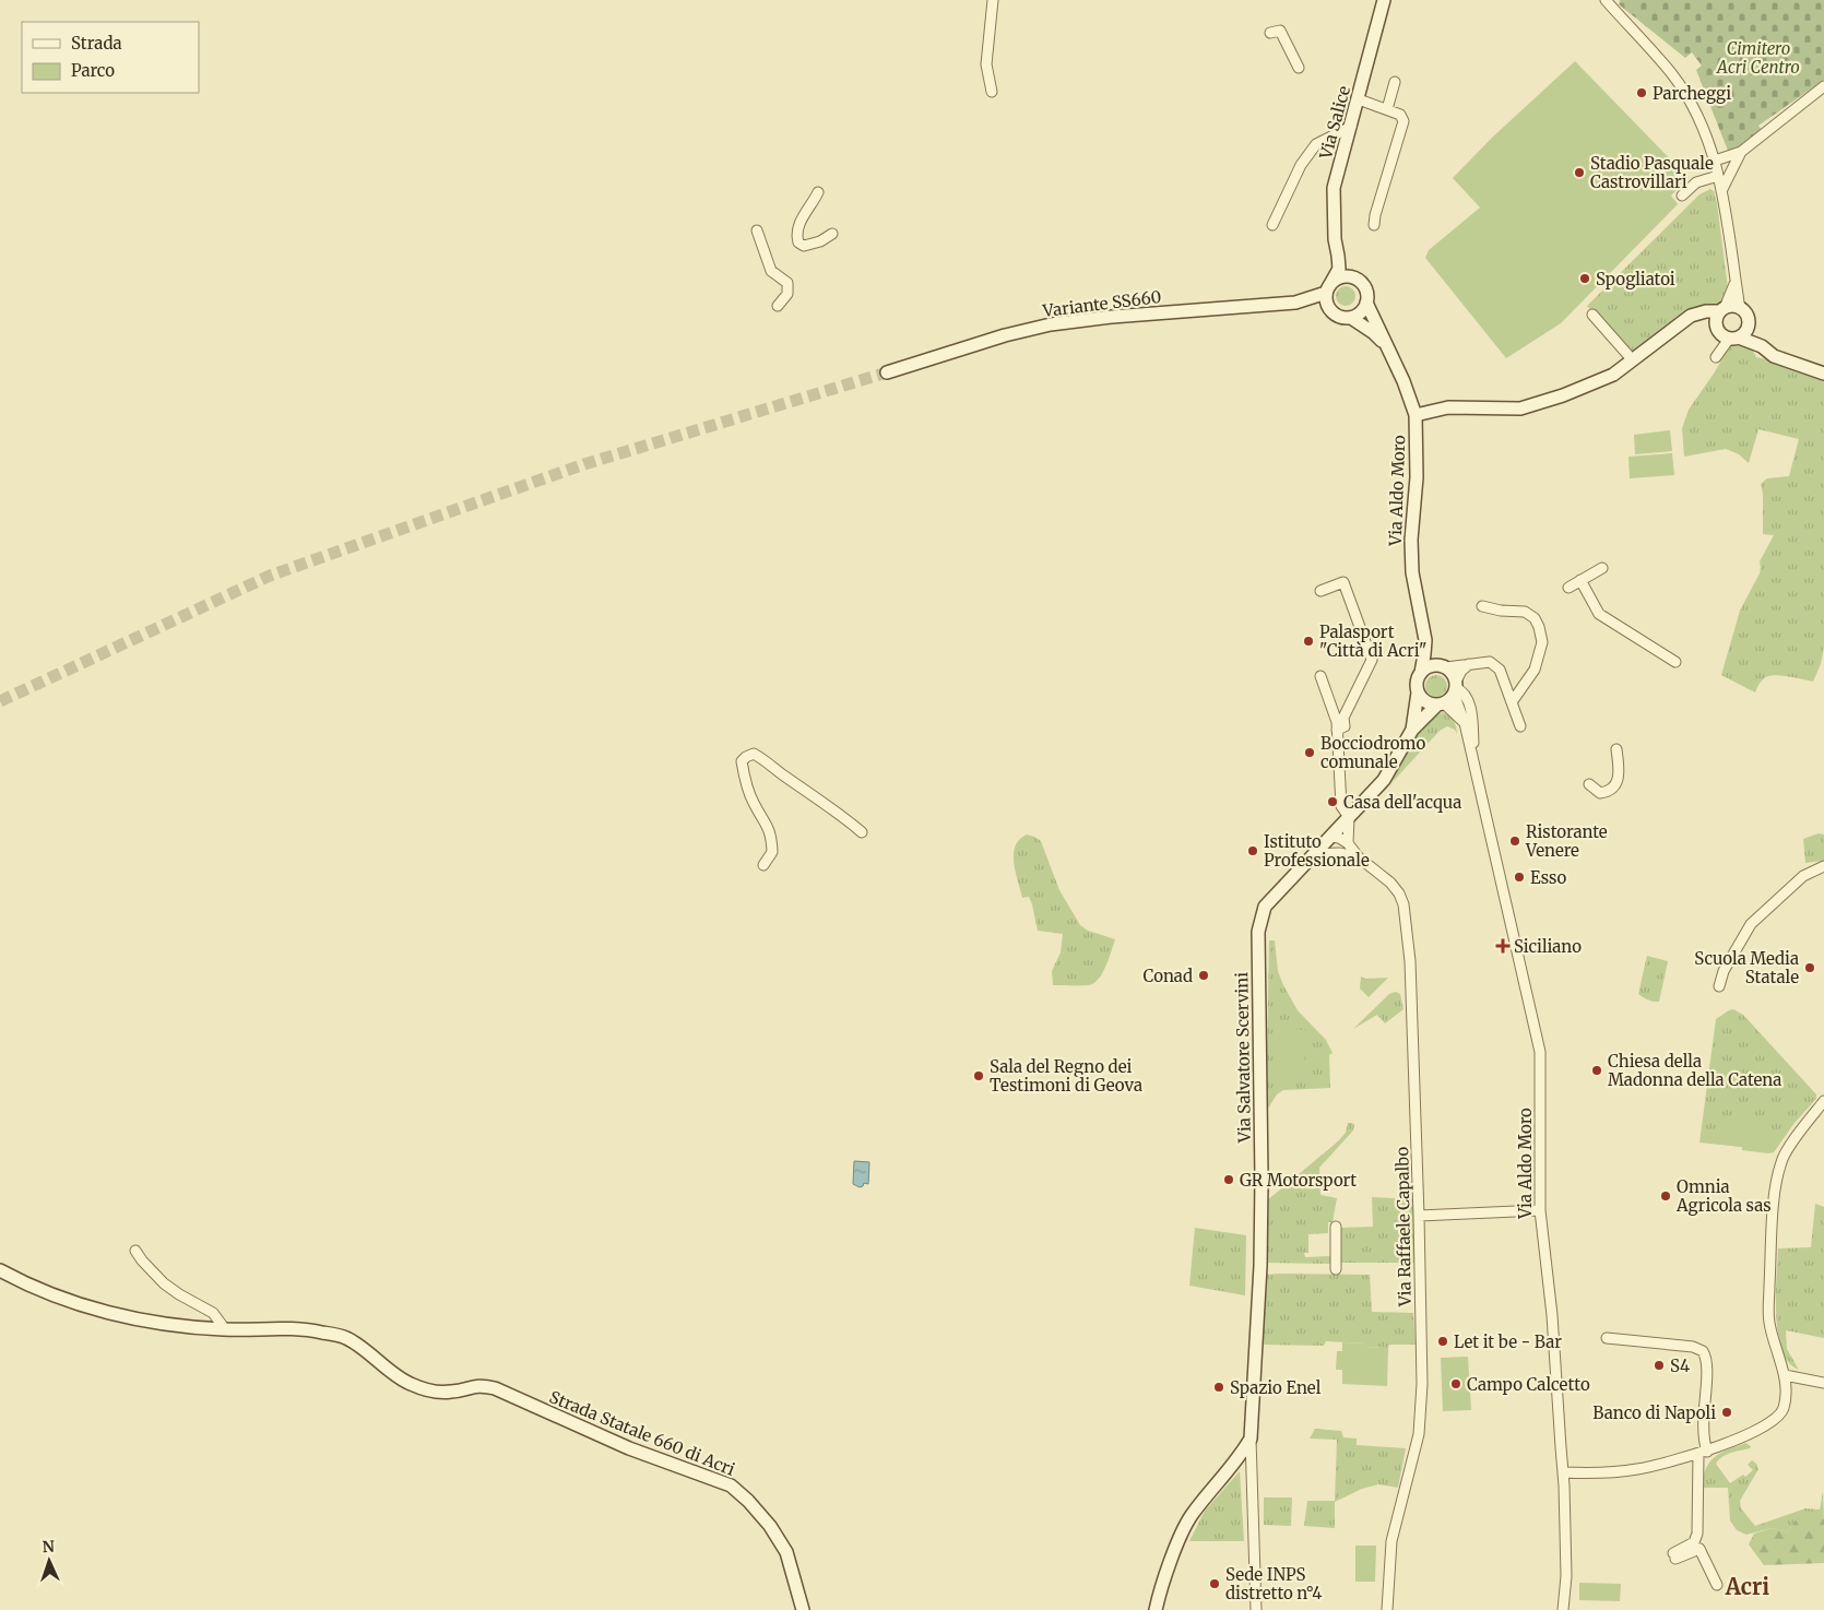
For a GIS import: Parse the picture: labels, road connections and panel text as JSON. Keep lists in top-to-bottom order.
{
  "streets": {
    "main road": [
      "Via Salice",
      "Variante SS660",
      "Via Aldo Moro",
      "Via Salvatore Scervini",
      "Strada Statale 660 di Acri"
    ],
    "street": ["Via Raffaele Capalbo"]
  },
  "crossings": [
    ["Variante SS660", "Via Aldo Moro"]
  ],
  "districts": ["Acri"],
  "parks": ["Cimitero Acri Centro"],
  "places": {
    "other": [
      "Parcheggi",
      "Stadio Pasquale Castrovillari",
      "Spogliatoi",
      "Palasport \"Città di Acri\"",
      "Bocciodromo comunale",
      "Casa dell'acqua",
      "Ristorante Venere",
      "Istituto Professionale",
      "Esso",
      "Scuola Media Statale",
      "Conad",
      "Chiesa della Madonna della Catena",
      "Sala del Regno dei Testimoni di Geova",
      "GR Motorsport",
      "Omnia Agricola sas",
      "Let it be - Bar",
      "S4",
      "Campo Calcetto",
      "Spazio Enel",
      "Banco di Napoli",
      "Sede INPS distretto n°4"
    ],
    "health": ["Siciliano"]
  },
  "legend": ["Strada", "Parco"],
  "north": "top"
}
